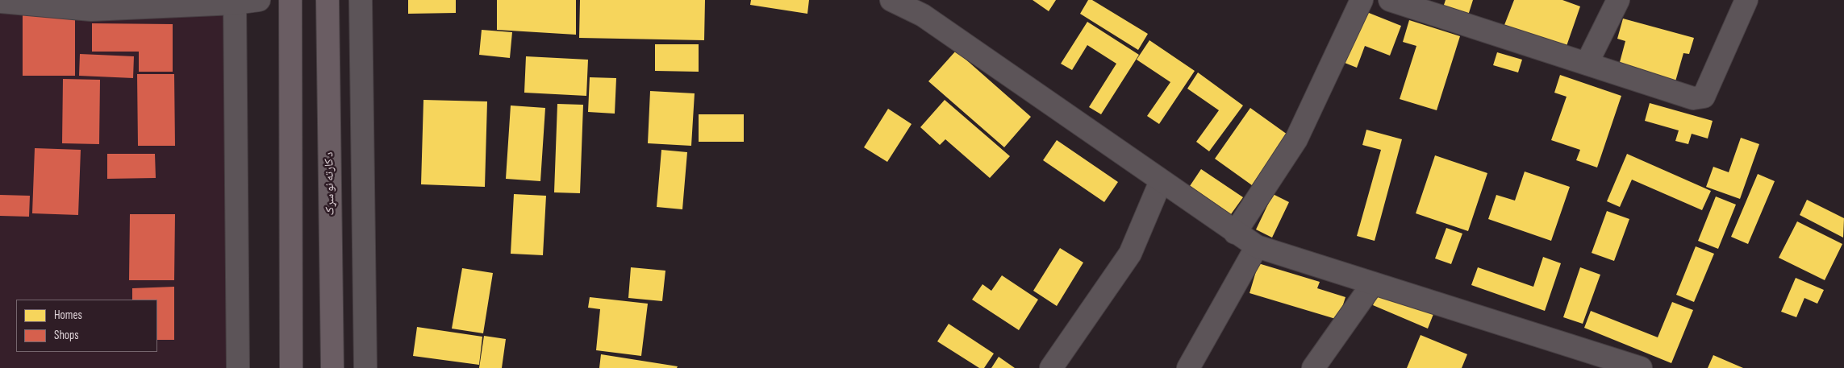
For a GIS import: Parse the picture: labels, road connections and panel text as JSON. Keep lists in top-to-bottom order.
{
  "streets": {
    "highway": ["د کارته نو سړک"]
  },
  "legend": ["Homes", "Shops"]
}
